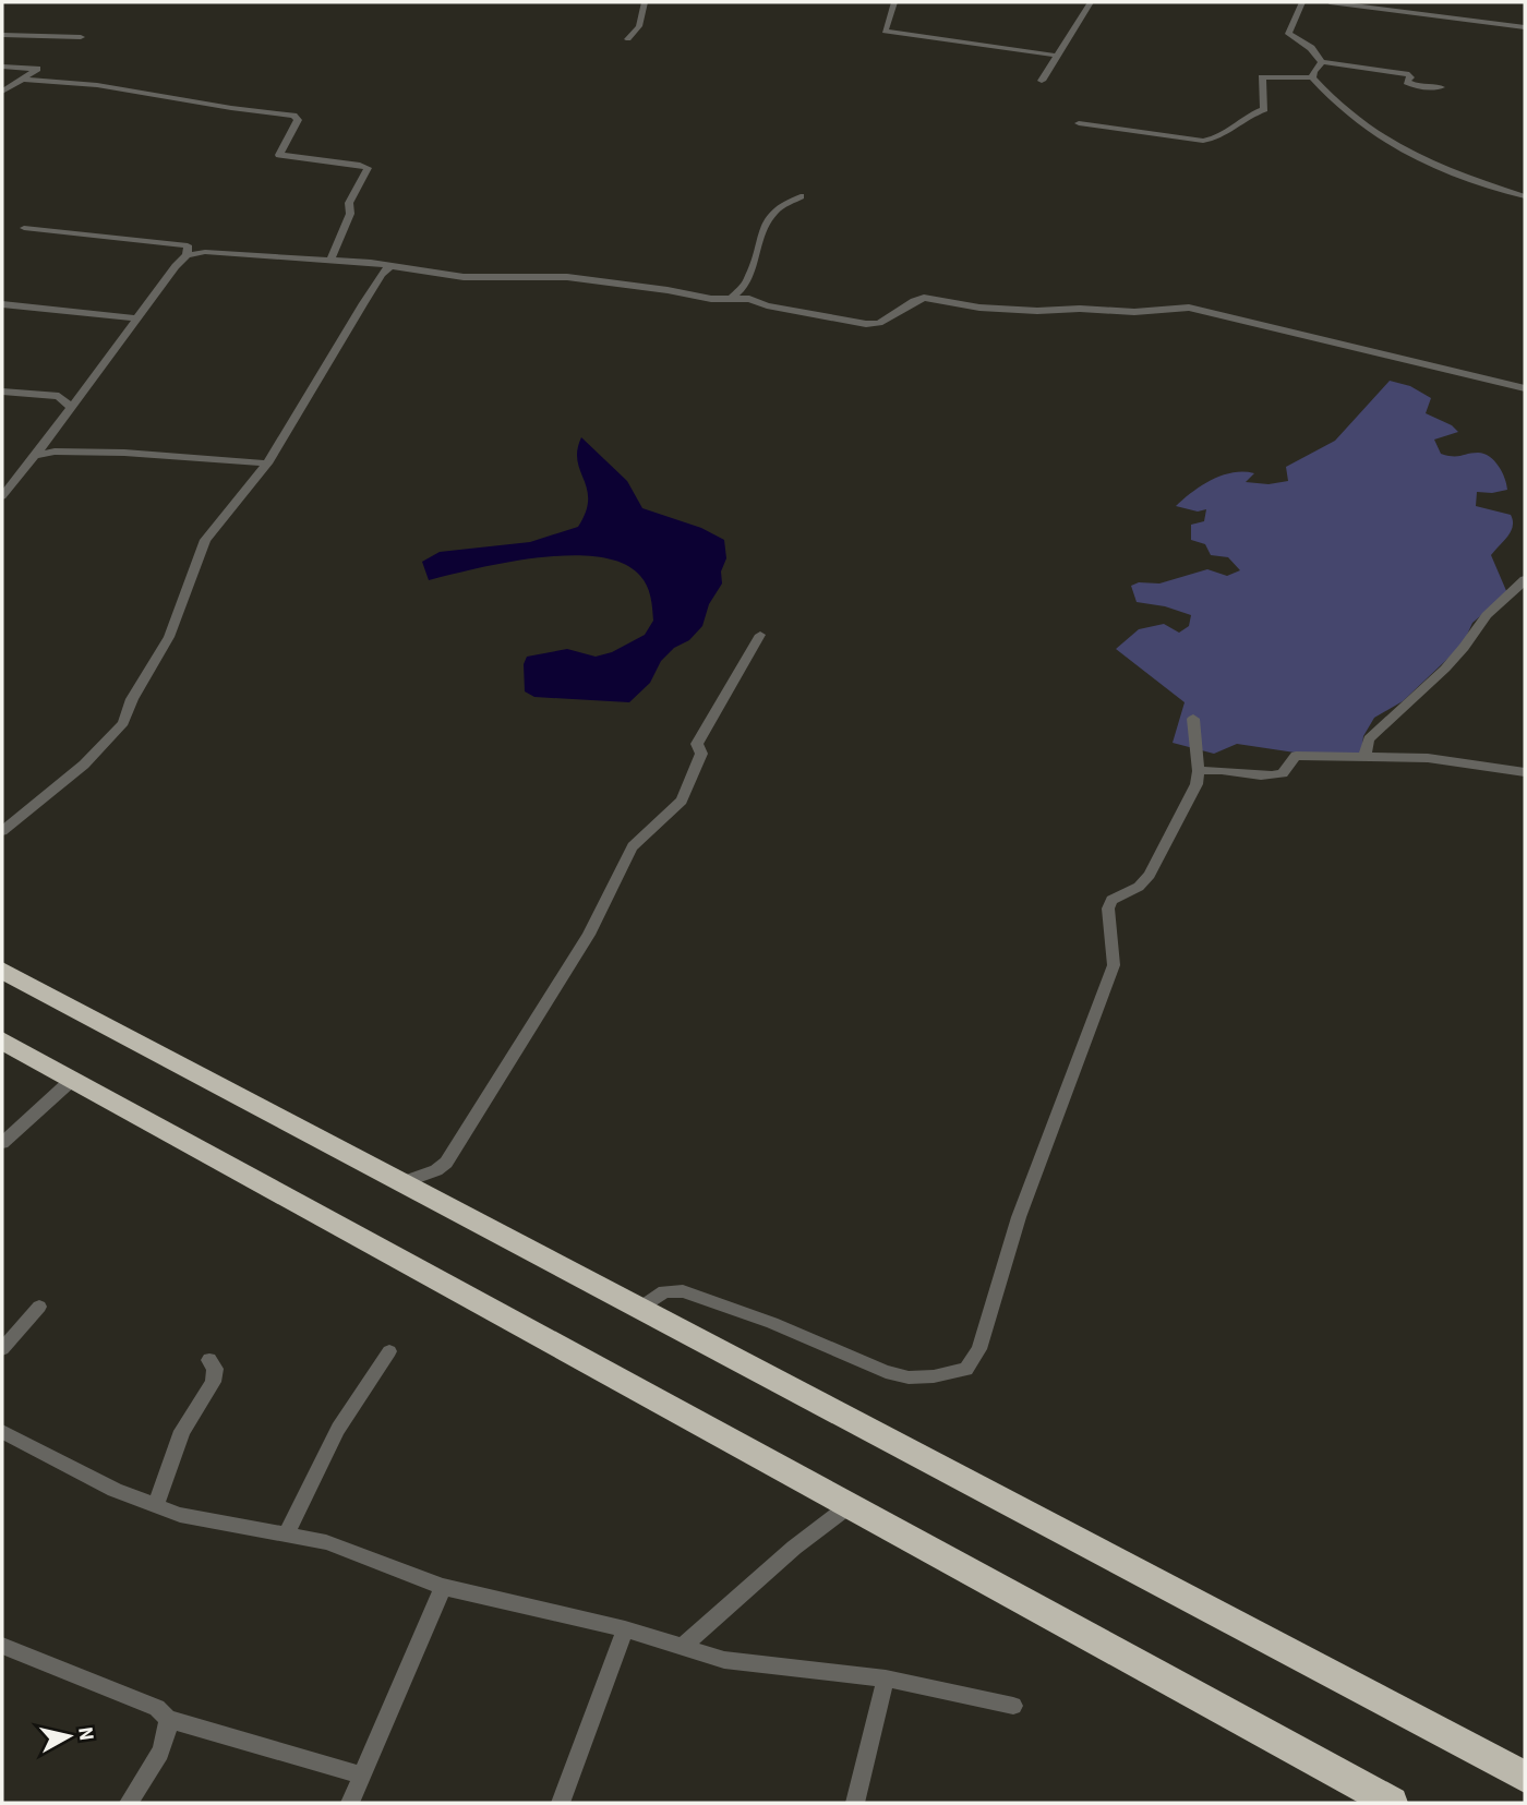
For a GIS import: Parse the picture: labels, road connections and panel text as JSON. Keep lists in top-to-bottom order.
{
  "north": "right"
}
